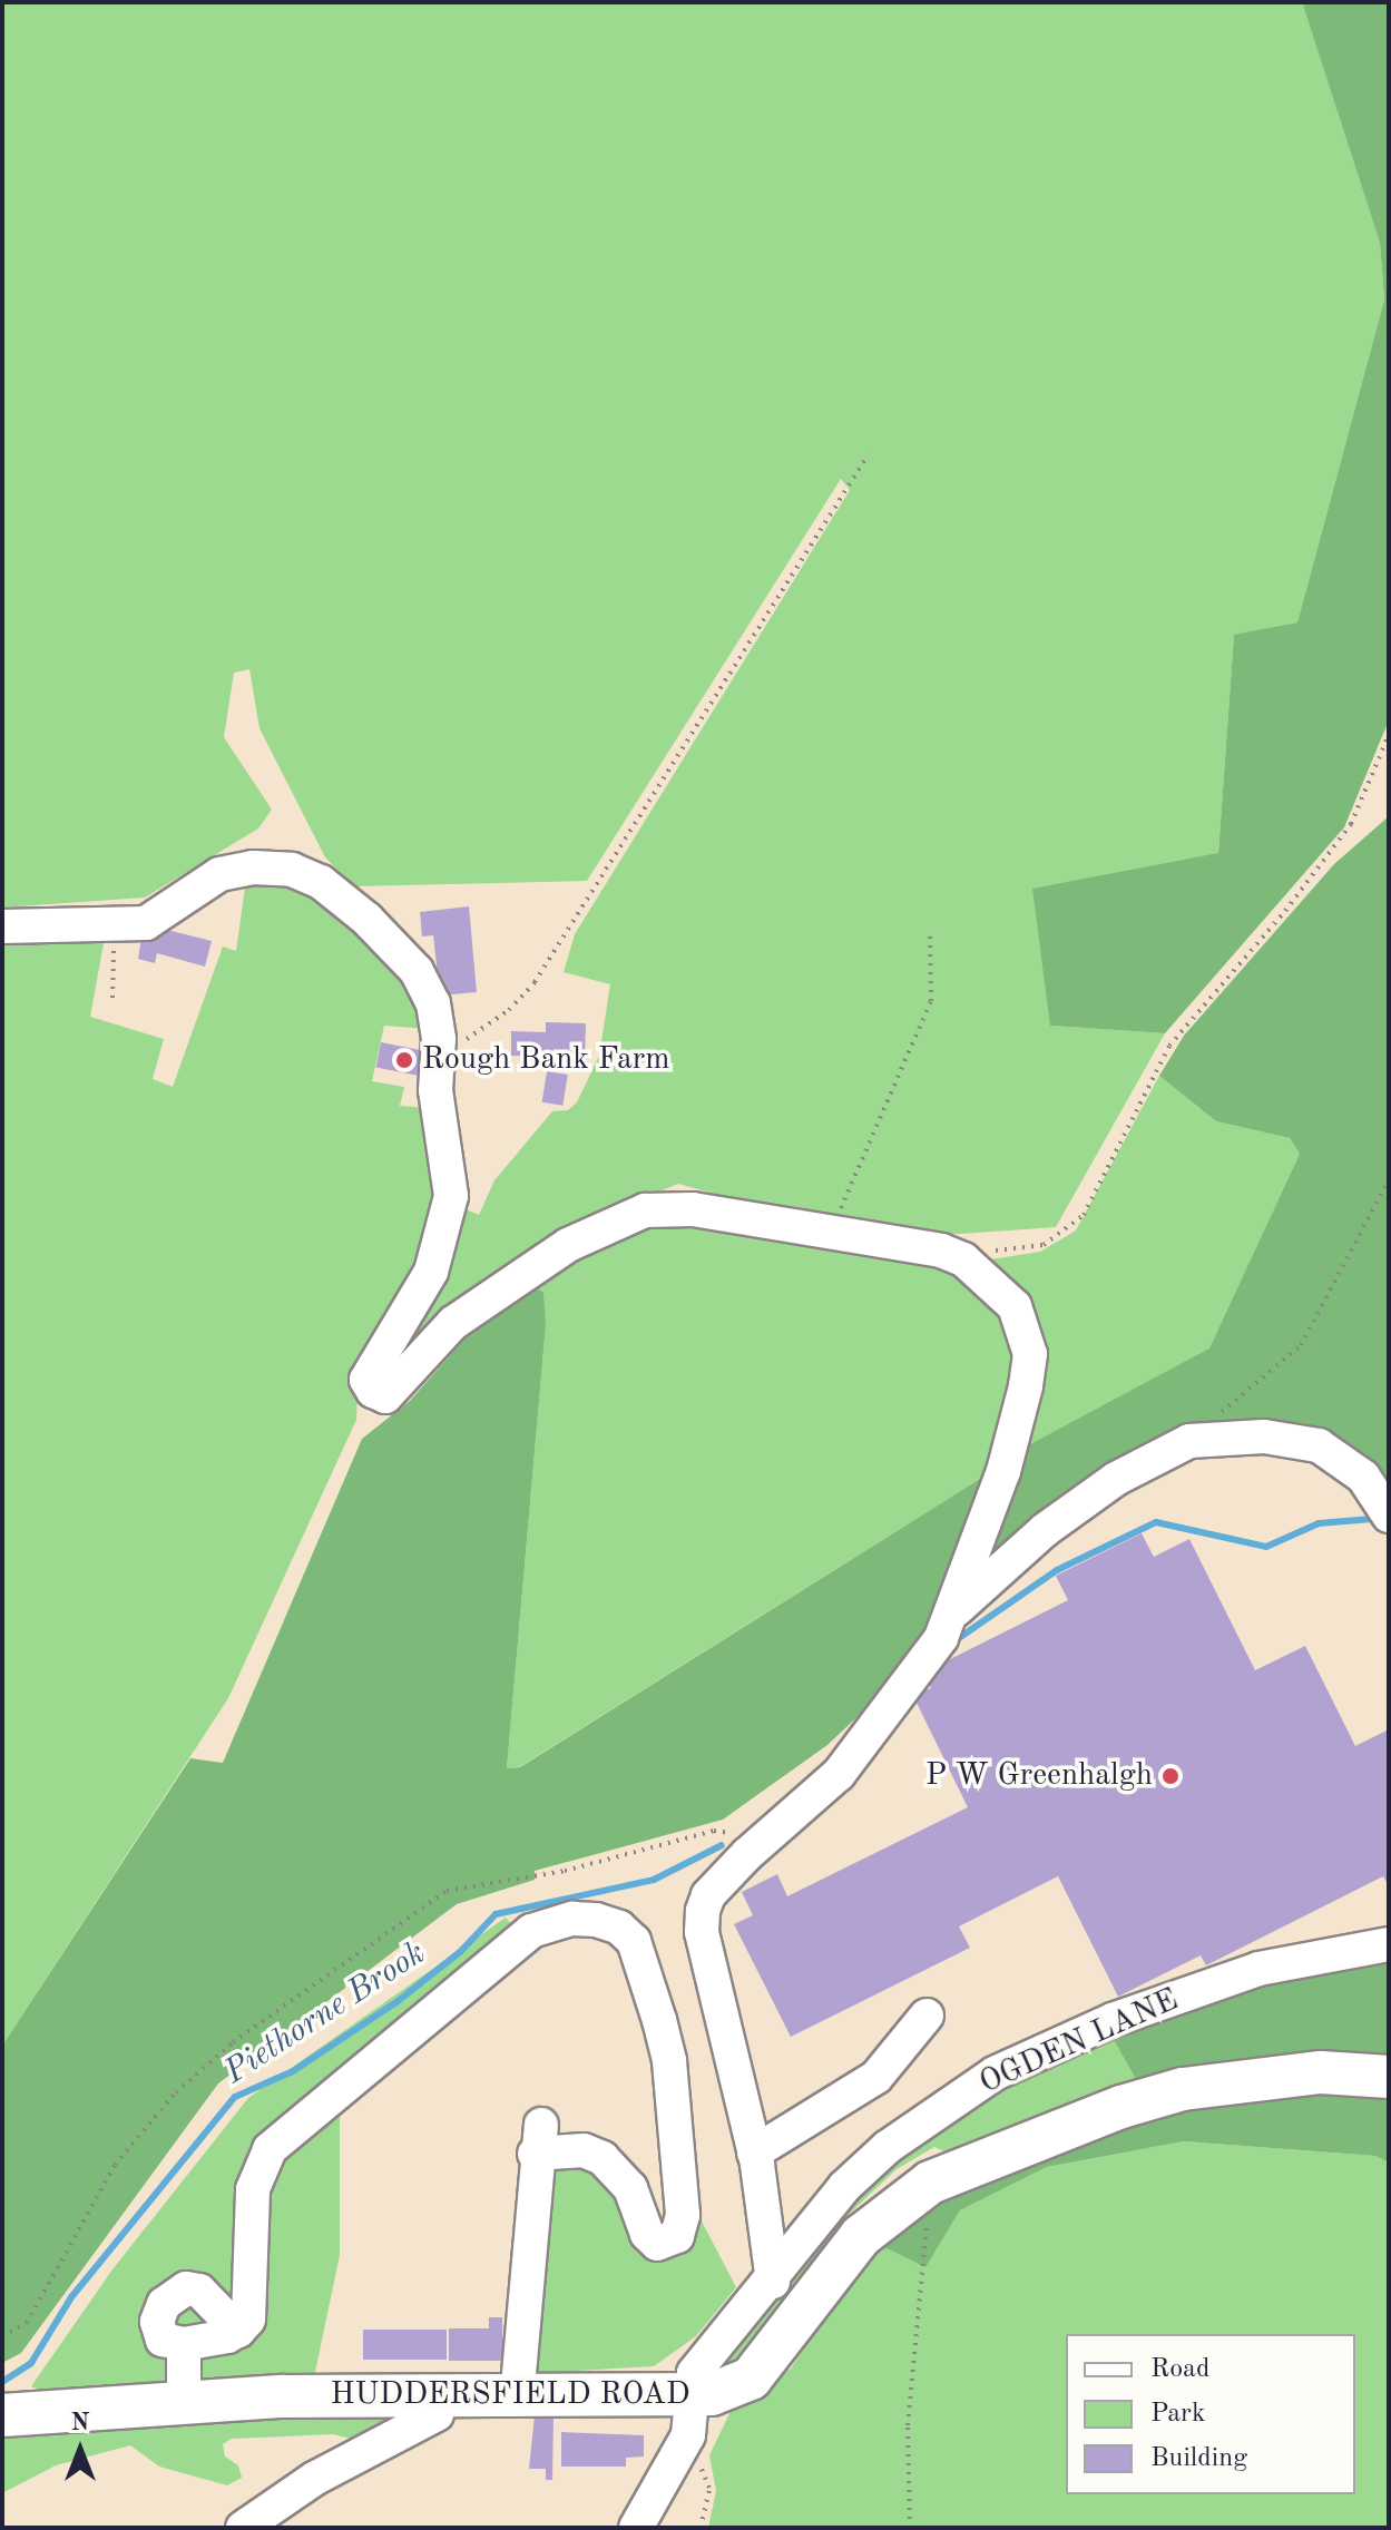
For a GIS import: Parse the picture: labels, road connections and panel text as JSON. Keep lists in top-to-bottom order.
{
  "streets": {
    "main road": ["HUDDERSFIELD ROAD"],
    "street": ["OGDEN LANE"]
  },
  "crossings": [
    ["OGDEN LANE", "HUDDERSFIELD ROAD"]
  ],
  "water": ["Piethorne Brook"],
  "places": ["Rough Bank Farm", "P W Greenhalgh"],
  "legend": ["Road", "Park", "Building"],
  "north": "top"
}
